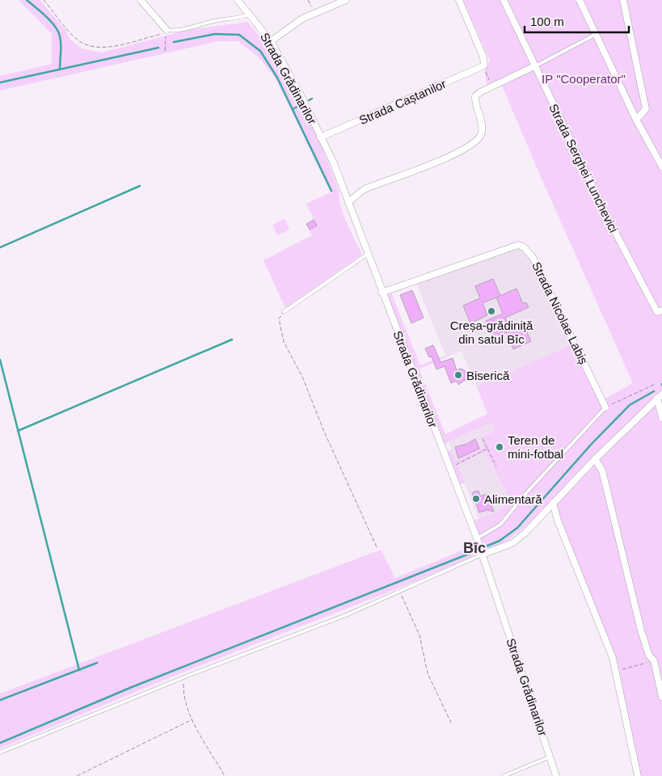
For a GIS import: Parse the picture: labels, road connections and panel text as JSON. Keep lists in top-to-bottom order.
{
  "streets": {
    "street": [
      "Strada Grădinarilor",
      "Strada Caștanilor",
      "Strada Serghei Lunchevici",
      "Strada Nicolae Labiș"
    ]
  },
  "crossings": [
    ["Strada Grădinarilor", "Strada Caștanilor"],
    ["Strada Grădinarilor", "Strada Nicolae Labiș"]
  ],
  "districts": ["Bîc"],
  "parks": ["IP \"Cooperator\""],
  "places": [
    "Creșa-grădiniță din satul Bîc",
    "Biserică",
    "Teren de mini-fotbal",
    "Alimentară"
  ],
  "scale_bar": "100 m"
}
